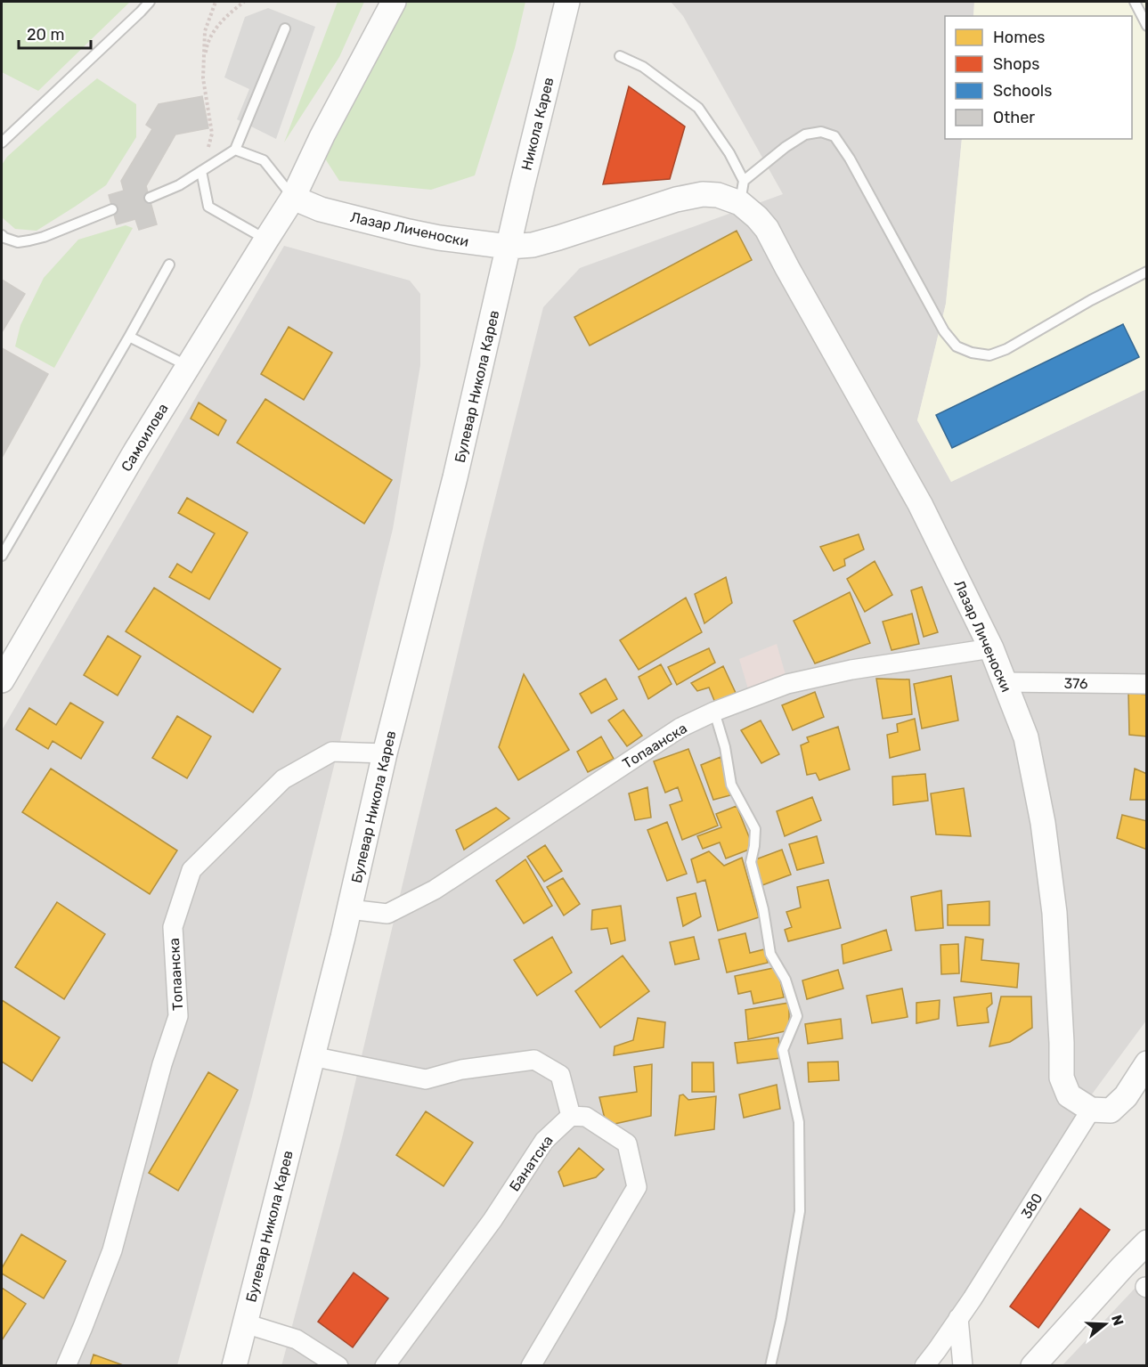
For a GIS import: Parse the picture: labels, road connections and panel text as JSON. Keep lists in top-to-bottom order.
{
  "streets": {
    "street": [
      "Никола Карев",
      "Лазар Личеноски",
      "Булевар Никола Карев",
      "Самоилова",
      "376",
      "Топаанска",
      "Банатска",
      "380"
    ]
  },
  "crossings": [
    ["Никола Карев", "Лазар Личеноски"],
    ["Никола Карев", "Булевар Никола Карев"],
    ["Лазар Личеноски", "Булевар Никола Карев"],
    ["Лазар Личеноски", "Самоилова"],
    ["Лазар Личеноски", "376"],
    ["Лазар Личеноски", "Топаанска"],
    ["Лазар Личеноски", "380"],
    ["Булевар Никола Карев", "Топаанска"]
  ],
  "legend": [
    "Homes",
    "Shops",
    "Schools",
    "Other"
  ],
  "scale_bar": "20 m",
  "north": "right"
}
